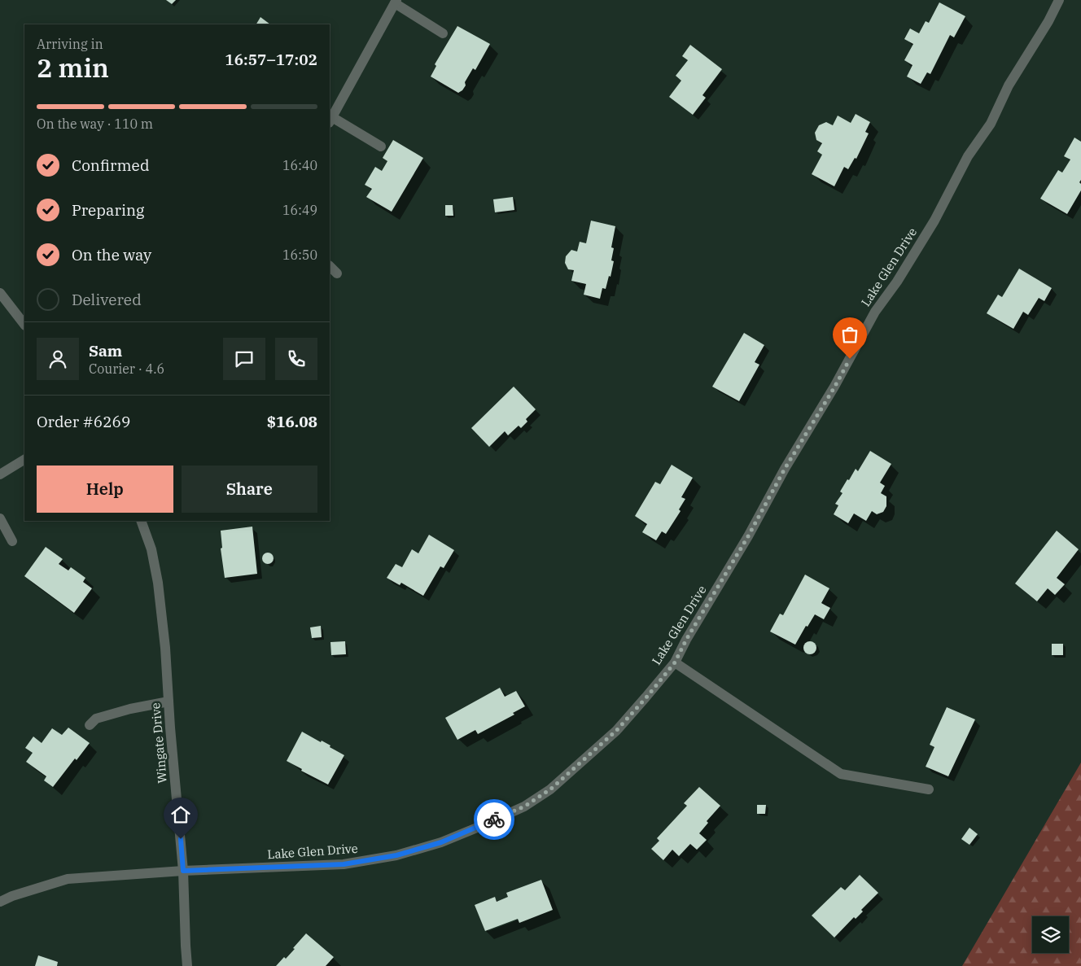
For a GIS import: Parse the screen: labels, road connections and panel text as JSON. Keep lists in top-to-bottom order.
{
  "streets": {
    "street": ["Lake Glen Drive", "Wingate Drive"]
  },
  "crossings": [
    ["Lake Glen Drive", "Wingate Drive"]
  ],
  "page": {
    "heading": ["2 min", "Arriving in", "16:57–17:02"],
    "panel": [
      "Sam",
      "Courier · 4.6",
      "Order #6269",
      "$16.08"
    ],
    "bar": "On the way · 110 m",
    "list": [
      ["Confirmed", "16:40"],
      ["Preparing", "16:49"],
      ["On the way", "16:50"],
      "Delivered"
    ],
    "buttons": ["Help", "Share"]
  }
}
